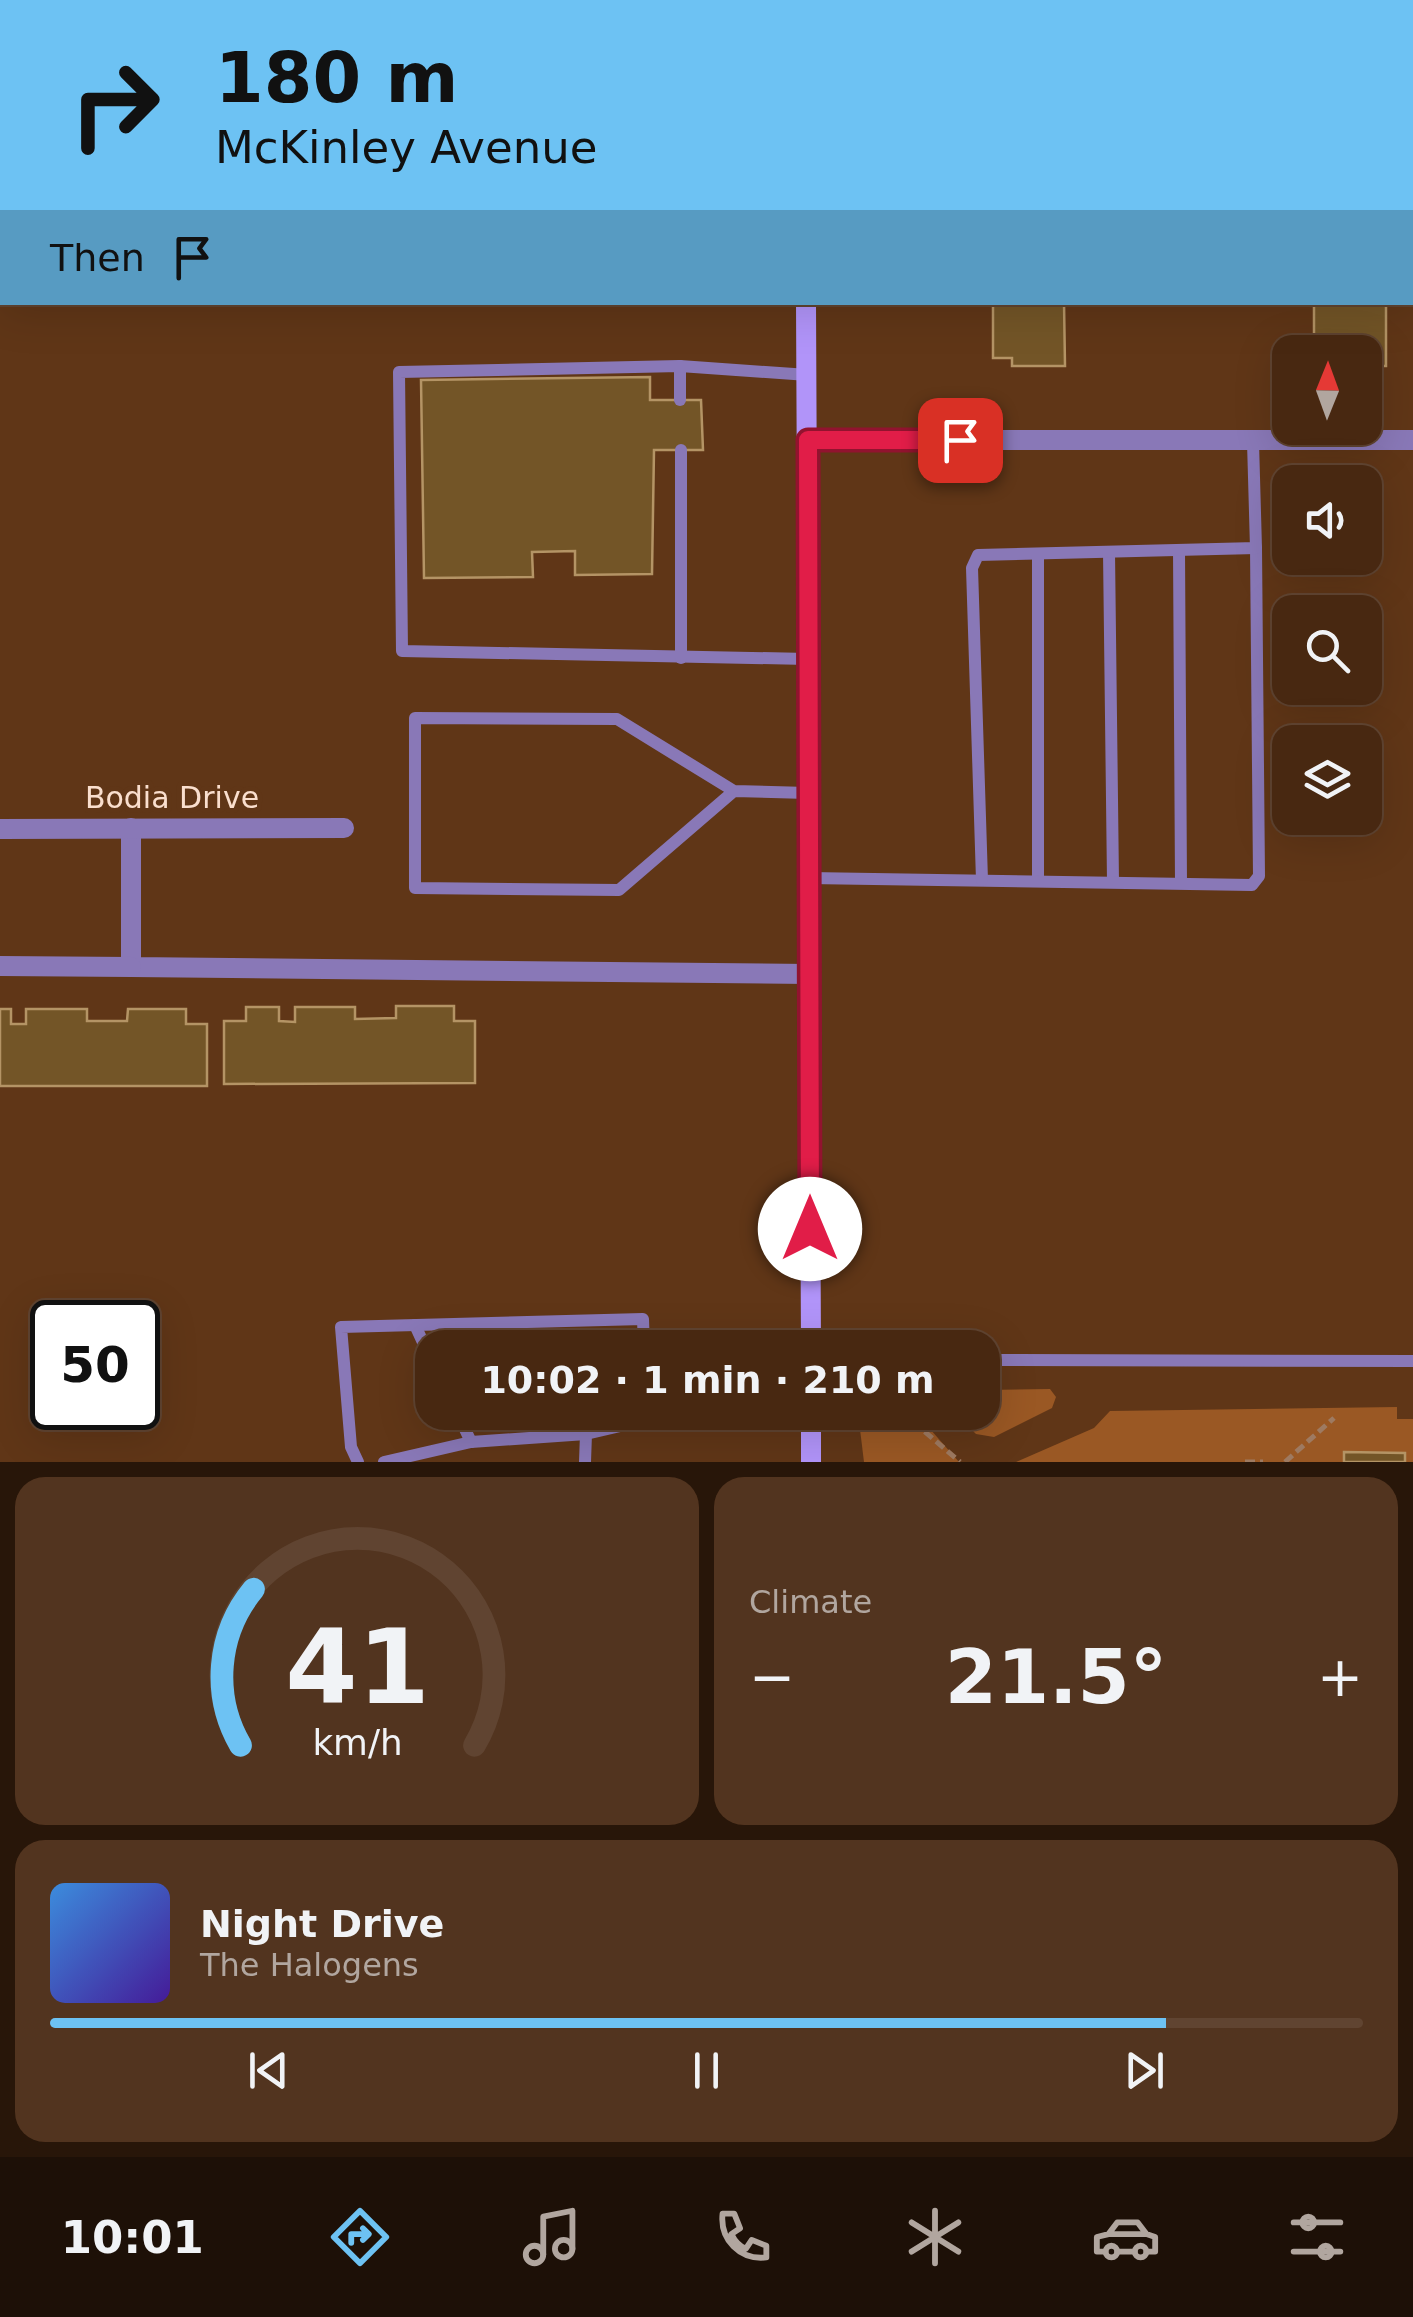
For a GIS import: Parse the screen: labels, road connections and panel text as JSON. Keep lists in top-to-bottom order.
{
  "streets": {
    "street": ["Bodia Drive"]
  },
  "north": "top",
  "page": {
    "turn": ["180 m", "McKinley Avenue"],
    "then": "Then",
    "limit": "50",
    "trip": "10:02 · 1 min · 210 m",
    "tile": "Climate",
    "heat": ["−", "21.5°", "+"],
    "song": ["Night Drive", "The Halogens"],
    "tabs": "10:01",
    "gauge": ["41", "km/h"]
  }
}
